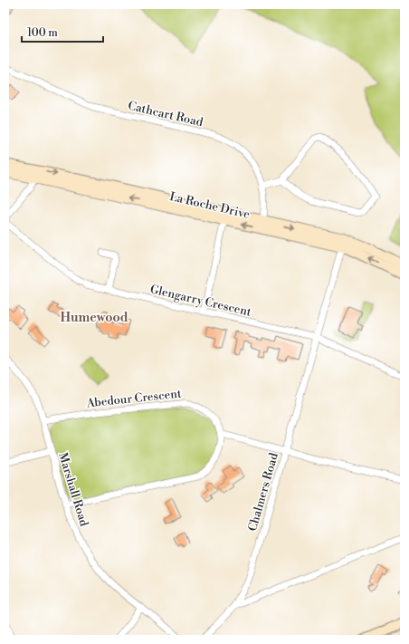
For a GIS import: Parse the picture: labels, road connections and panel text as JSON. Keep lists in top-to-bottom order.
{
  "streets": {
    "street": [
      "Cathcart Road",
      "La Roche Drive",
      "Glengarry Crescent",
      "Abedour Crescent",
      "Marshall Road",
      "Chalmers Road"
    ]
  },
  "crossings": [
    ["Cathcart Road", "La Roche Drive"],
    ["La Roche Drive", "Chalmers Road"],
    ["Glengarry Crescent", "Chalmers Road"],
    ["Abedour Crescent", "Marshall Road"]
  ],
  "districts": ["Humewood"],
  "scale_bar": "100 m"
}
